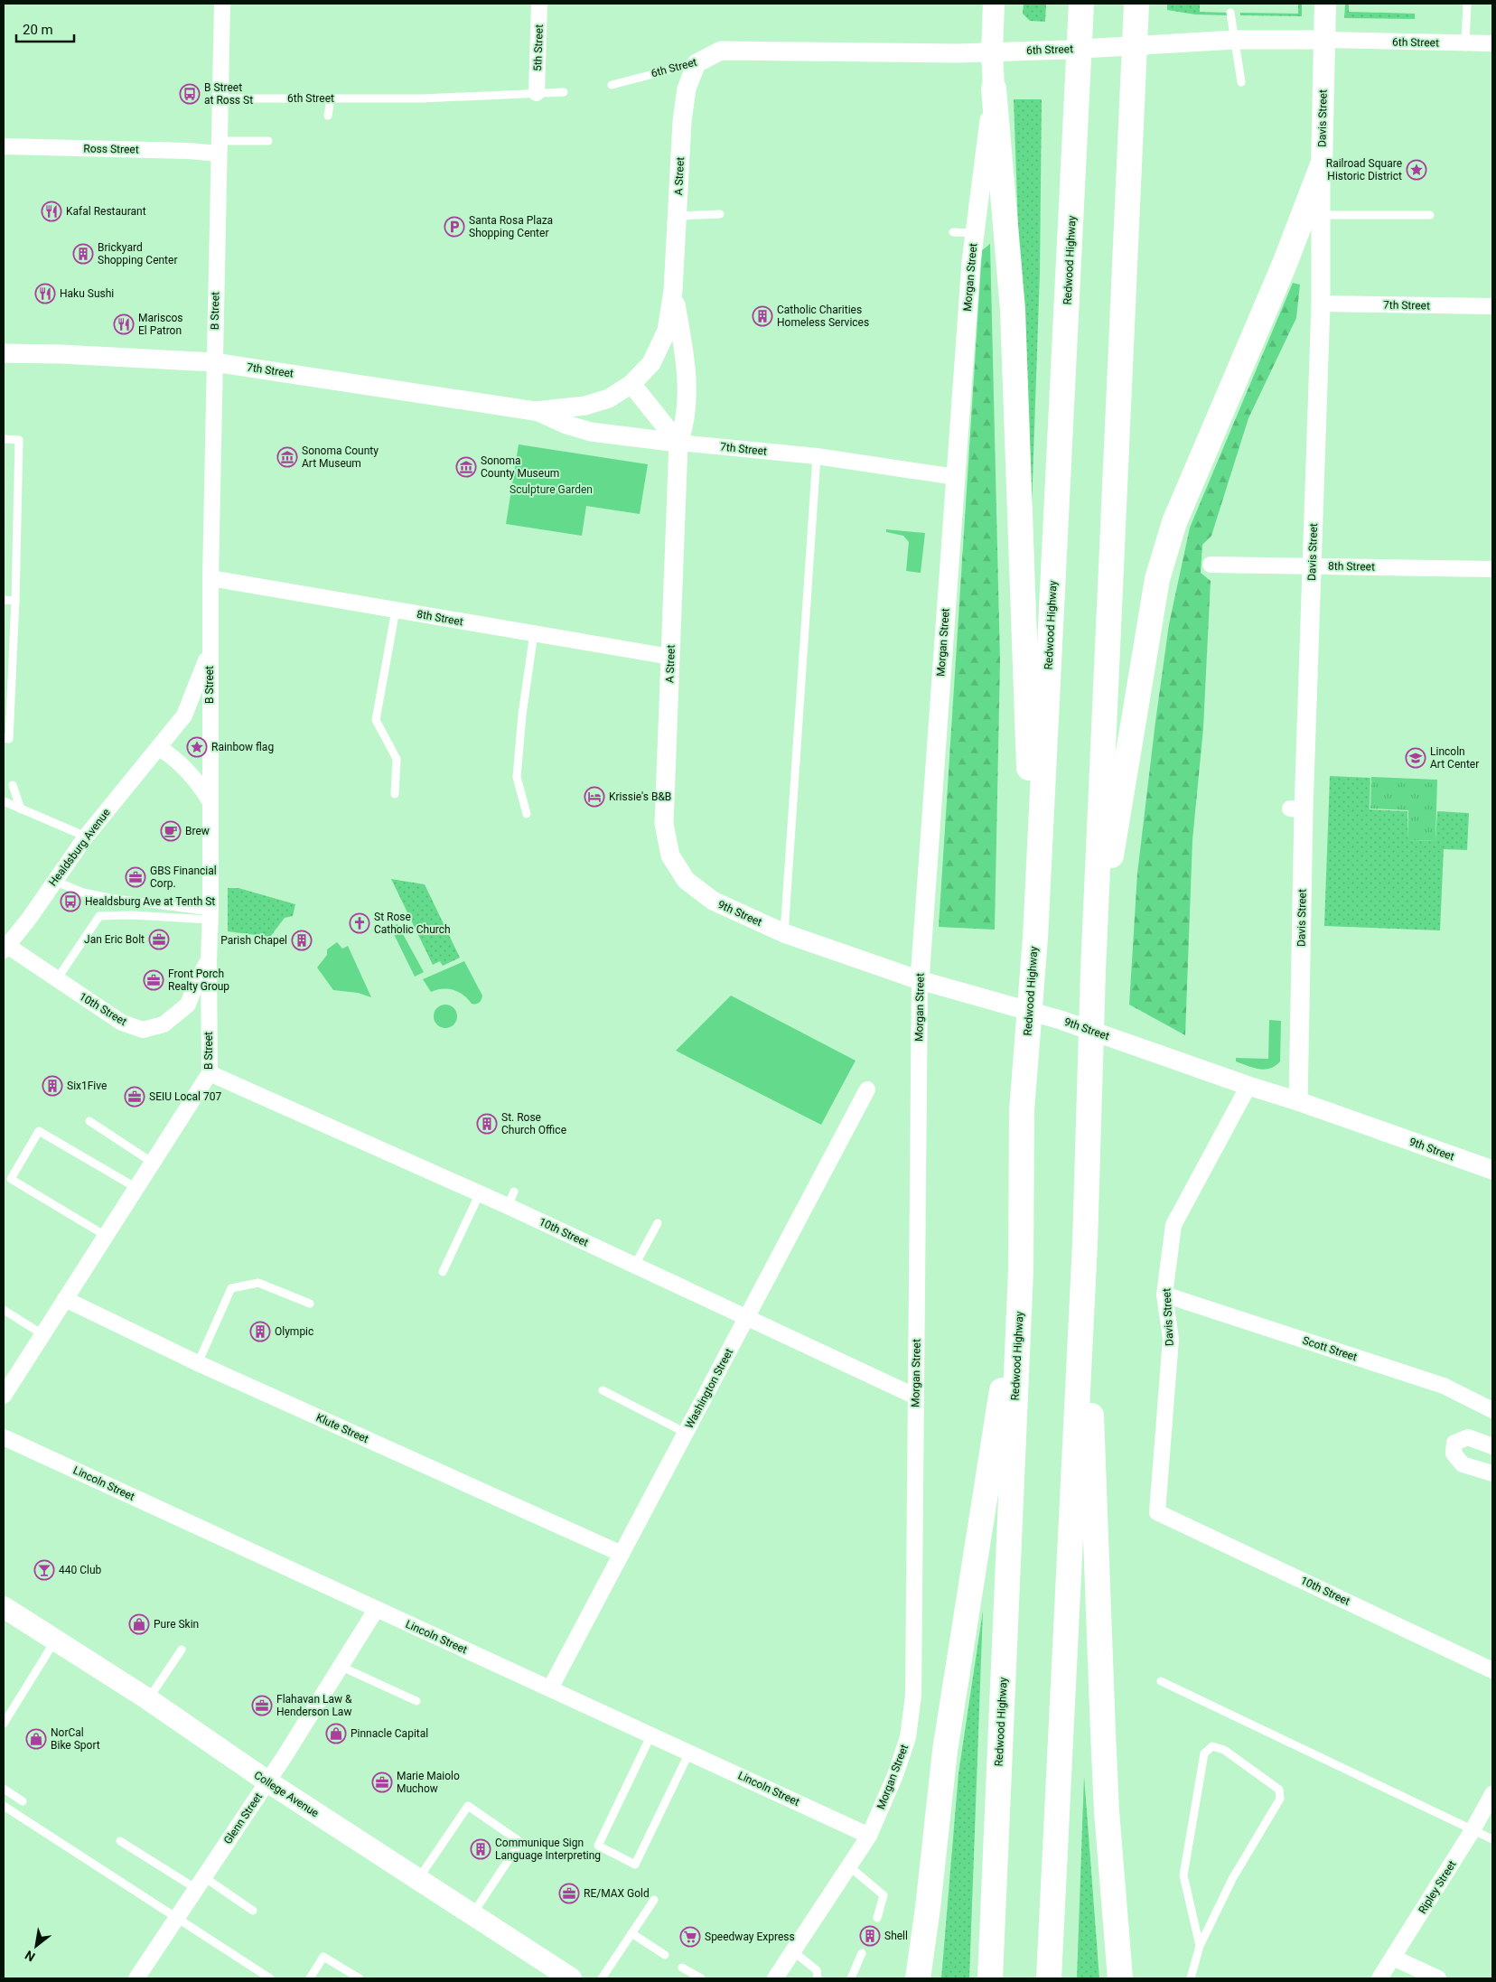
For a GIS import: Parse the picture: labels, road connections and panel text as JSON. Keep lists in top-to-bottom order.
{
  "streets": {
    "highway": ["Redwood Highway"],
    "main road": ["Davis Street", "Morgan Street", "College Avenue"],
    "street": [
      "6th Street",
      "5th Street",
      "Ross Street",
      "A Street",
      "7th Street",
      "B Street",
      "8th Street",
      "Healdsburg Avenue",
      "9th Street",
      "10th Street",
      "Scott Street",
      "Washington Street",
      "Klute Street",
      "Lincoln Street",
      "Glenn Street",
      "Ripley Street"
    ]
  },
  "crossings": [
    ["6th Street", "5th Street"],
    ["6th Street", "Davis Street"],
    ["6th Street", "A Street"],
    ["6th Street", "Morgan Street"],
    ["6th Street", "B Street"],
    ["Davis Street", "7th Street"],
    ["Davis Street", "8th Street"],
    ["Davis Street", "9th Street"],
    ["Davis Street", "10th Street"],
    ["Davis Street", "Scott Street"],
    ["Ross Street", "B Street"],
    ["A Street", "7th Street"],
    ["A Street", "8th Street"],
    ["A Street", "9th Street"],
    ["Morgan Street", "7th Street"],
    ["Morgan Street", "9th Street"],
    ["Morgan Street", "10th Street"],
    ["Morgan Street", "Lincoln Street"],
    ["7th Street", "B Street"],
    ["B Street", "8th Street"],
    ["B Street", "Healdsburg Avenue"],
    ["B Street", "10th Street"],
    ["B Street", "Klute Street"],
    ["Healdsburg Avenue", "10th Street"],
    ["10th Street", "Washington Street"],
    ["Washington Street", "Klute Street"],
    ["Washington Street", "Lincoln Street"],
    ["Lincoln Street", "Glenn Street"],
    ["College Avenue", "Glenn Street"]
  ],
  "parks": ["Sculpture Garden"],
  "places": {
    "bus stop": ["B Street at Ross St", "Healdsburg Ave at Tenth St"],
    "place": ["Railroad Square Historic District", "Rainbow flag"],
    "restaurant": ["Kafal Restaurant", "Haku Sushi", "Mariscos El Patron"],
    "parking": ["Santa Rosa Plaza Shopping Center"],
    "building": [
      "Brickyard Shopping Center",
      "Catholic Charities Homeless Services",
      "Parish Chapel",
      "Six1Five",
      "St. Rose Church Office",
      "Olympic",
      "Communique Sign Language Interpreting",
      "Shell"
    ],
    "museum": ["Sonoma County Art Museum", "Sonoma County Museum"],
    "school or university": ["Lincoln Art Center"],
    "hotel": ["Krissie's B&B"],
    "cafe": ["Brew"],
    "office": [
      "GBS Financial Corp.",
      "Jan Eric Bolt",
      "Front Porch Realty Group",
      "SEIU Local 707",
      "Flahavan Law & Henderson Law",
      "Marie Maiolo Muchow",
      "RE/MAX Gold"
    ],
    "church": ["St Rose Catholic Church"],
    "bar": ["440 Club"],
    "shop": ["Pure Skin", "Pinnacle Capital", "NorCal Bike Sport"],
    "supermarket": ["Speedway Express"]
  },
  "scale_bar": "20 m",
  "north": "bottom left"
}
